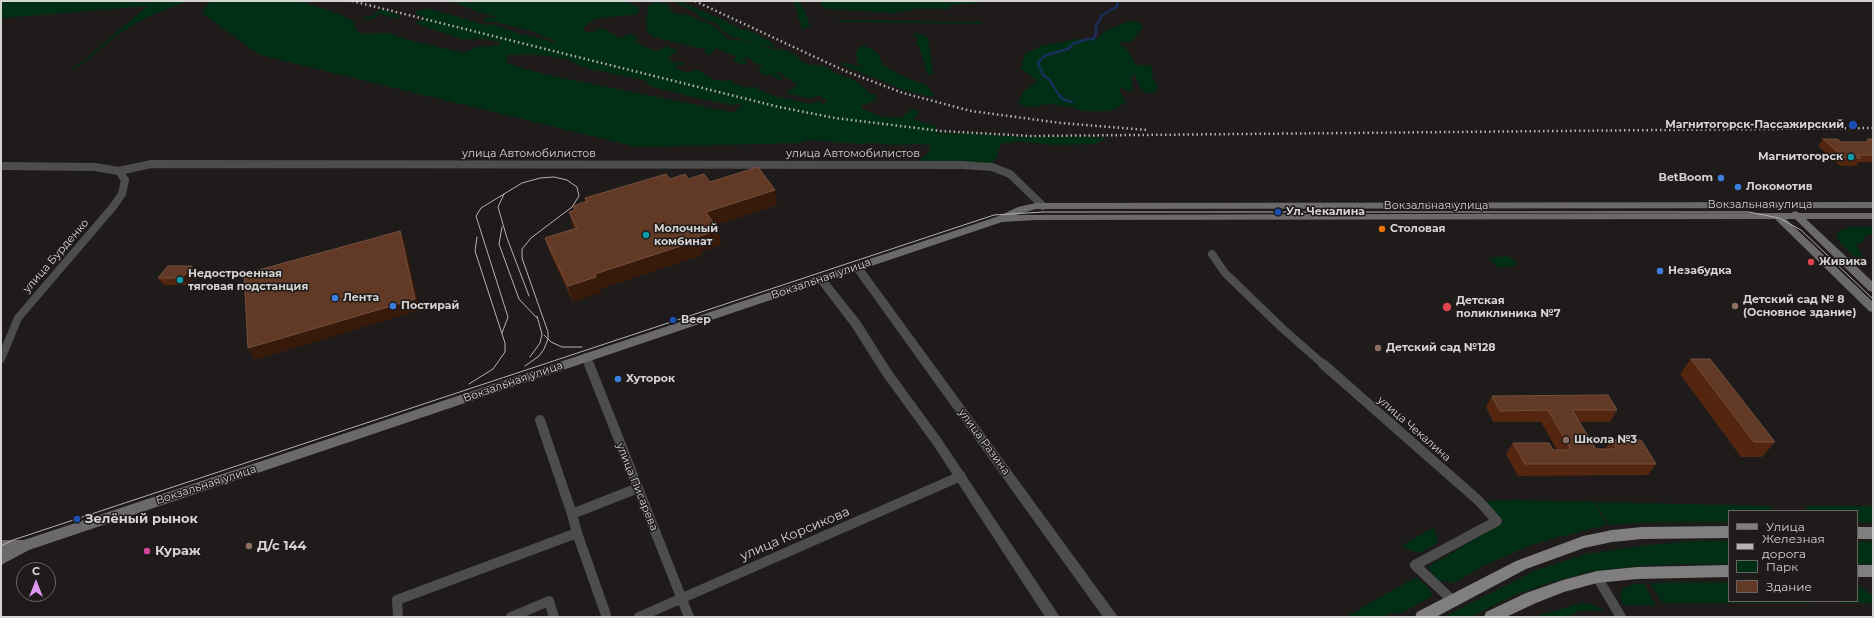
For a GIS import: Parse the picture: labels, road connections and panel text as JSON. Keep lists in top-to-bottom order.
{
  "streets": {
    "main road": ["Вокзальная улица"],
    "street": [
      "улица Автомобилистов",
      "улица Бурденко",
      "улица Чекалина",
      "улица Разина",
      "улица Писарева",
      "улица Корсикова"
    ]
  },
  "crossings": [
    ["улица Автомобилистов", "Вокзальная улица"],
    ["улица Автомобилистов", "улица Бурденко"],
    ["Вокзальная улица", "улица Разина"],
    ["Вокзальная улица", "улица Писарева"],
    ["улица Писарева", "улица Корсикова"]
  ],
  "places": [
    "Магнитогорск-Пассажирский",
    "Магнитогорск",
    "BetBoom",
    "Локомотив",
    "Ул. Чекалина",
    "Столовая",
    "Молочный комбинат",
    "Живика",
    "Незабудка",
    "Недостроенная тяговая подстанция",
    "Лента",
    "Постирай",
    "Детский сад № 8 (Основное здание)",
    "Детская поликлиника №7",
    "Веер",
    "Детский сад №128",
    "Хуторок",
    "Школа №3",
    "Зелёный рынок",
    "Д/с 144",
    "Кураж"
  ],
  "legend": [
    "Улица",
    "Железная дорога",
    "Парк",
    "Здание"
  ],
  "north": "top"
}
